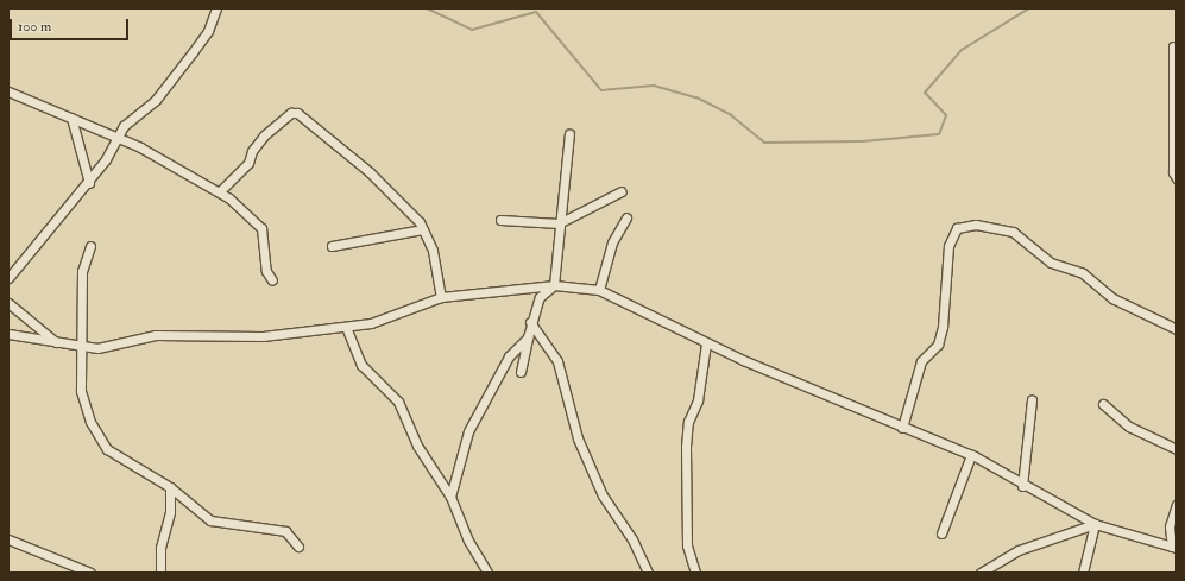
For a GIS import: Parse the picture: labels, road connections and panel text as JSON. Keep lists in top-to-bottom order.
{
  "scale_bar": "100 m"
}
